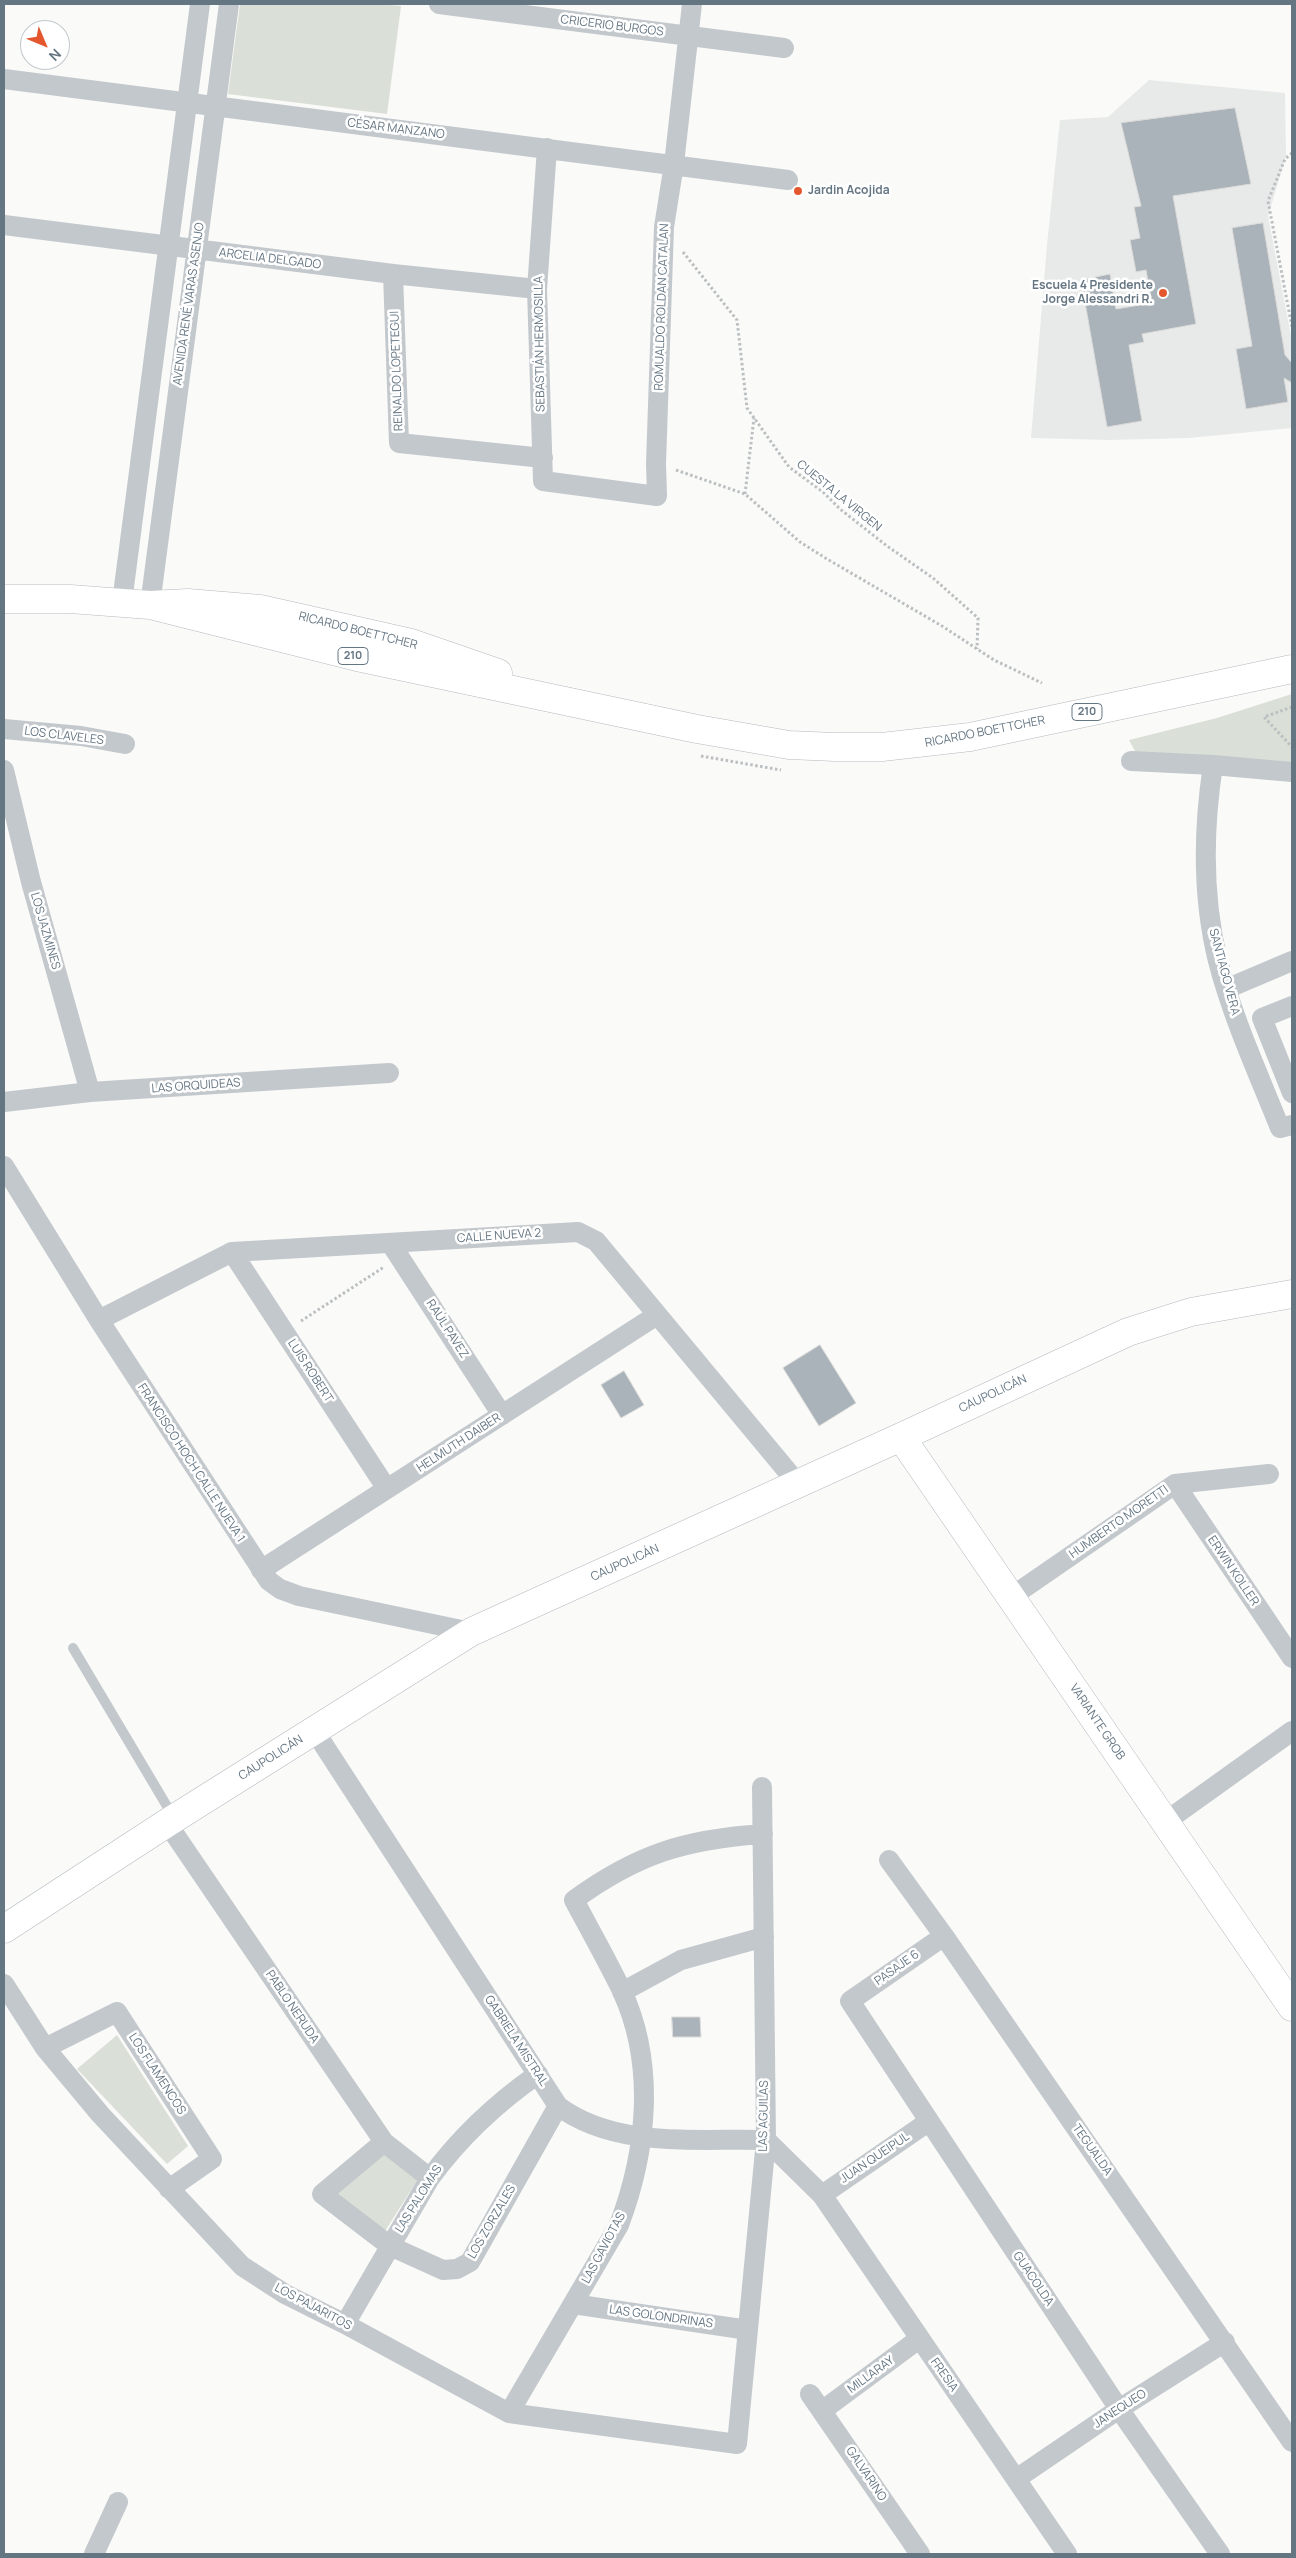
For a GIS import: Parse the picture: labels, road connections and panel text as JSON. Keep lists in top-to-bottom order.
{
  "streets": {
    "street": [
      "CRICERIO BURGOS",
      "CÉSAR MANZANO",
      "ARCELIA DELGADO",
      "AVENIDA RENÉ VARAS ASENJO",
      "ROMUALDO ROLDAN CATALAN",
      "SEBASTIÁN HERMOSILLA",
      "REINALDO LOPETEGUI",
      "RICARDO BOETTCHER",
      "210",
      "LOS CLAVELES",
      "LOS JAZMINES",
      "SANTIAGO VERA",
      "LAS ORQUIDEAS",
      "CALLE NUEVA 2",
      "RAÚL PAVEZ",
      "LUIS ROBERT",
      "CAUPOLICÁN",
      "HELMUTH DAIBER",
      "FRANCISCO HOCH CALLE NUEVA 1",
      "HUMBERTO MORETTI",
      "ERWIN KOLLER",
      "VARIANTE GROB",
      "PASAJE 6",
      "PABLO NERUDA",
      "GABRIELA MISTRAL",
      "LOS FLAMENCOS",
      "LAS AGUILAS",
      "TEGUALDA",
      "JUAN QUEIPUL",
      "LAS PALOMAS",
      "LOS ZORZALES",
      "LAS GAVIOTAS",
      "GUACOLDA",
      "LOS PAJARITOS",
      "LAS GOLONDRINAS",
      "MILLARAY",
      "FRESIA",
      "JANEQUEO",
      "GALVARINO"
    ],
    "path": ["CUESTA LA VIRGEN"]
  },
  "crossings": [
    ["CRICERIO BURGOS", "ROMUALDO ROLDAN CATALAN"],
    ["CÉSAR MANZANO", "AVENIDA RENÉ VARAS ASENJO"],
    ["CÉSAR MANZANO", "ROMUALDO ROLDAN CATALAN"],
    ["CÉSAR MANZANO", "SEBASTIÁN HERMOSILLA"],
    ["ARCELIA DELGADO", "AVENIDA RENÉ VARAS ASENJO"],
    ["ARCELIA DELGADO", "SEBASTIÁN HERMOSILLA"],
    ["ARCELIA DELGADO", "REINALDO LOPETEGUI"],
    ["AVENIDA RENÉ VARAS ASENJO", "RICARDO BOETTCHER"],
    ["ROMUALDO ROLDAN CATALAN", "SEBASTIÁN HERMOSILLA"],
    ["ROMUALDO ROLDAN CATALAN", "CUESTA LA VIRGEN"],
    ["SEBASTIÁN HERMOSILLA", "REINALDO LOPETEGUI"],
    ["LOS JAZMINES", "LAS ORQUIDEAS"],
    ["CALLE NUEVA 2", "RAÚL PAVEZ"],
    ["CALLE NUEVA 2", "LUIS ROBERT"],
    ["CALLE NUEVA 2", "CAUPOLICÁN"],
    ["CALLE NUEVA 2", "HELMUTH DAIBER"],
    ["CALLE NUEVA 2", "FRANCISCO HOCH CALLE NUEVA 1"],
    ["RAÚL PAVEZ", "HELMUTH DAIBER"],
    ["LUIS ROBERT", "HELMUTH DAIBER"],
    ["CAUPOLICÁN", "FRANCISCO HOCH CALLE NUEVA 1"],
    ["CAUPOLICÁN", "VARIANTE GROB"],
    ["CAUPOLICÁN", "PABLO NERUDA"],
    ["CAUPOLICÁN", "GABRIELA MISTRAL"],
    ["HELMUTH DAIBER", "FRANCISCO HOCH CALLE NUEVA 1"],
    ["HUMBERTO MORETTI", "ERWIN KOLLER"],
    ["HUMBERTO MORETTI", "VARIANTE GROB"],
    ["PASAJE 6", "TEGUALDA"],
    ["PASAJE 6", "GUACOLDA"],
    ["PABLO NERUDA", "LAS PALOMAS"],
    ["PABLO NERUDA", "LOS ZORZALES"],
    ["GABRIELA MISTRAL", "LAS AGUILAS"],
    ["GABRIELA MISTRAL", "LAS PALOMAS"],
    ["GABRIELA MISTRAL", "LOS ZORZALES"],
    ["GABRIELA MISTRAL", "LAS GAVIOTAS"],
    ["LOS FLAMENCOS", "LOS PAJARITOS"],
    ["LAS AGUILAS", "LAS GAVIOTAS"],
    ["LAS AGUILAS", "LOS PAJARITOS"],
    ["LAS AGUILAS", "LAS GOLONDRINAS"],
    ["TEGUALDA", "JANEQUEO"],
    ["JUAN QUEIPUL", "GUACOLDA"],
    ["JUAN QUEIPUL", "FRESIA"],
    ["LAS PALOMAS", "LOS ZORZALES"],
    ["LAS PALOMAS", "LOS PAJARITOS"],
    ["LAS GAVIOTAS", "LOS PAJARITOS"],
    ["LAS GAVIOTAS", "LAS GOLONDRINAS"],
    ["GUACOLDA", "JANEQUEO"],
    ["MILLARAY", "FRESIA"],
    ["MILLARAY", "GALVARINO"],
    ["FRESIA", "JANEQUEO"]
  ],
  "places": ["Jardin Acojida", "Escuela 4 Presidente Jorge Alessandri R."],
  "north": "bottom right"
}
